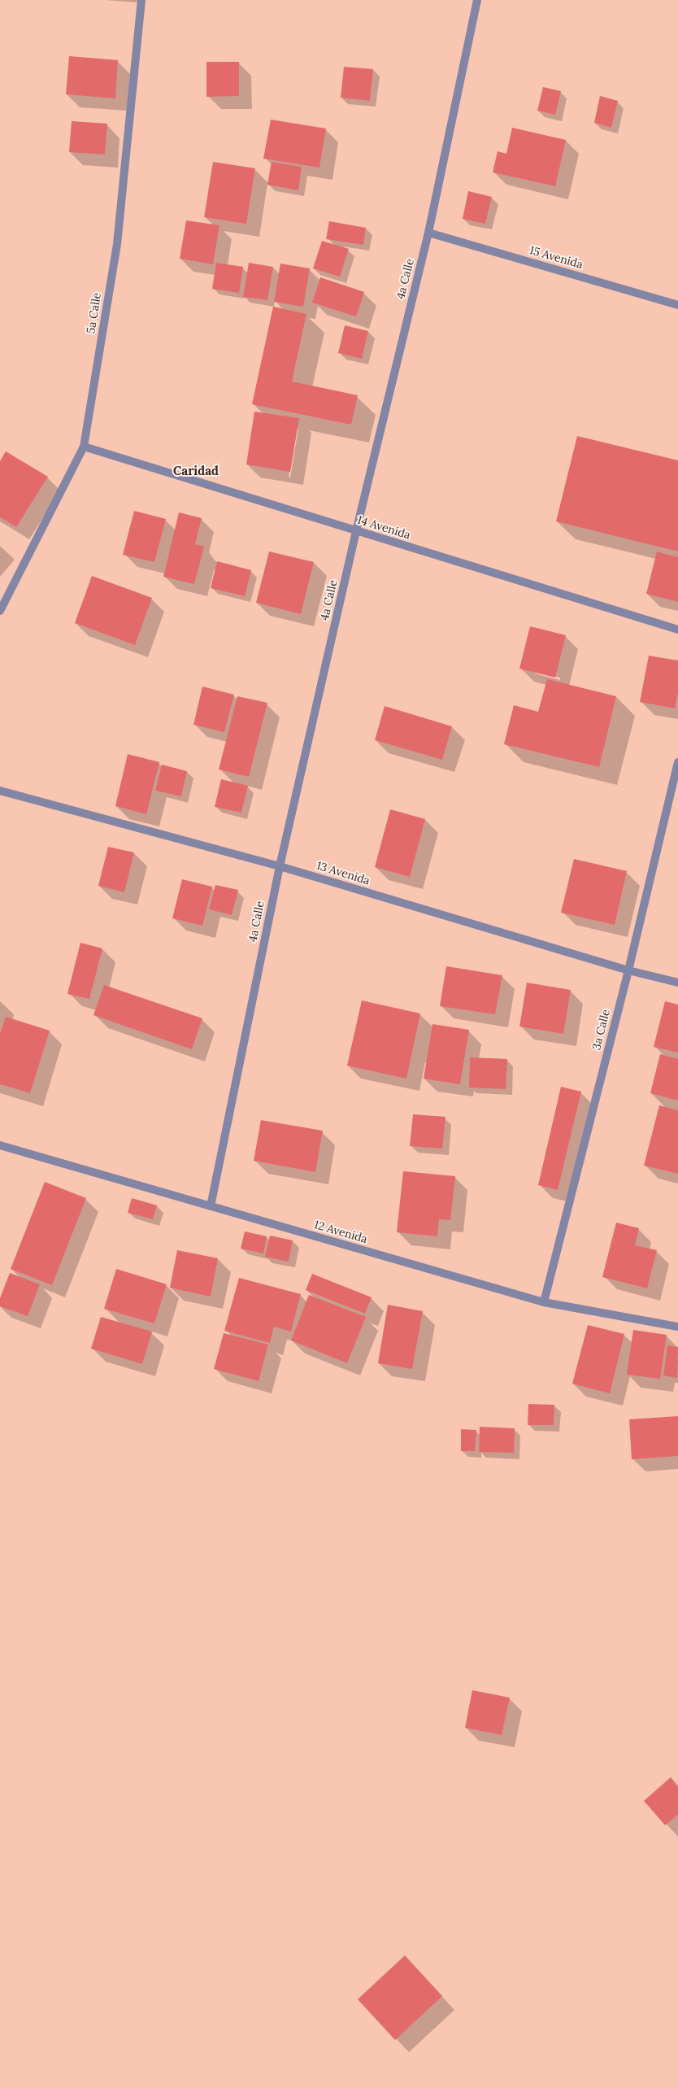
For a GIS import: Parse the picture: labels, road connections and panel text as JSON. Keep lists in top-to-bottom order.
{
  "streets": {
    "street": [
      "15 Avenida",
      "4a Calle",
      "5a Calle",
      "14 Avenida",
      "13 Avenida",
      "3a Calle",
      "12 Avenida"
    ]
  },
  "crossings": [
    ["15 Avenida", "4a Calle"],
    ["4a Calle", "14 Avenida"],
    ["4a Calle", "13 Avenida"],
    ["4a Calle", "12 Avenida"],
    ["5a Calle", "14 Avenida"],
    ["13 Avenida", "3a Calle"],
    ["3a Calle", "12 Avenida"]
  ],
  "districts": ["Caridad"]
}
